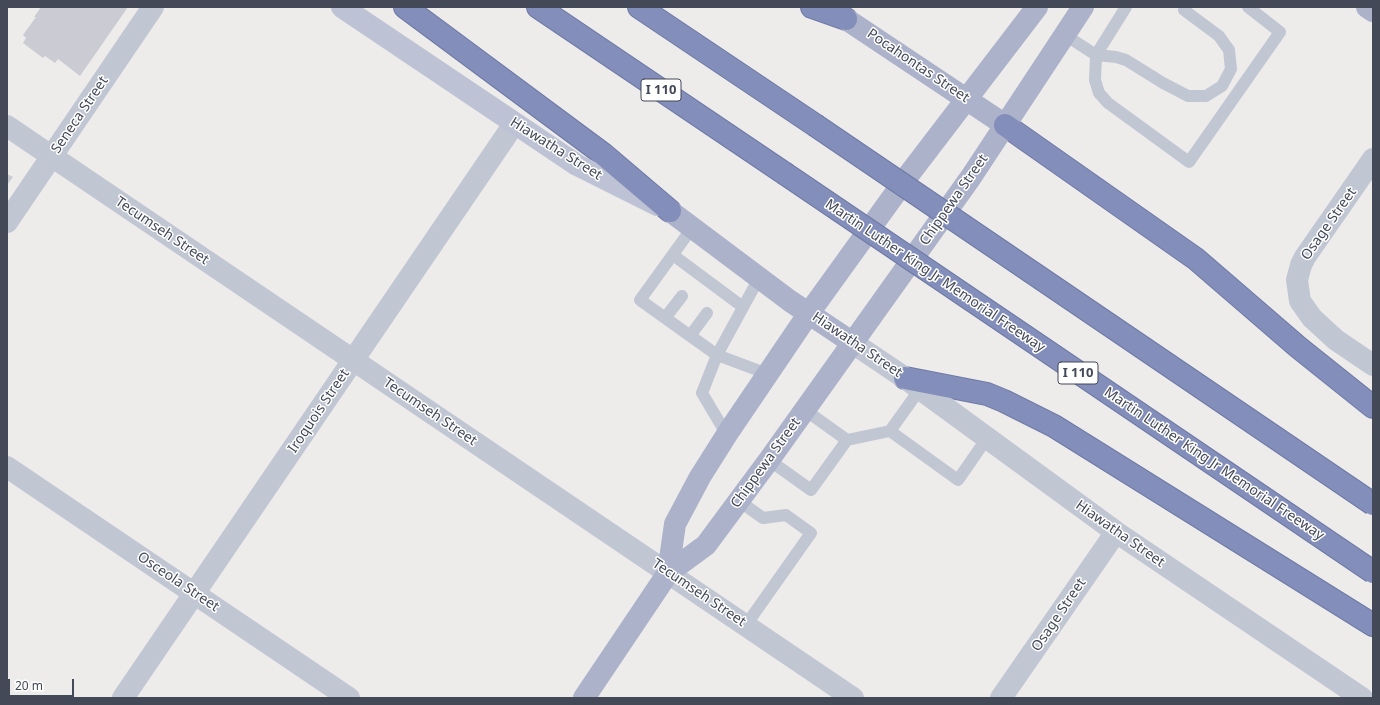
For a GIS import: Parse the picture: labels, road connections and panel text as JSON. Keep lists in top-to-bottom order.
{
  "streets": {
    "highway": ["I 110", "Martin Luther King Jr Memorial Freeway"],
    "main road": ["Pocahontas Street", "Hiawatha Street", "Chippewa Street"],
    "street": [
      "Seneca Street",
      "Osage Street",
      "Tecumseh Street",
      "Iroquois Street",
      "Osceola Street"
    ]
  },
  "crossings": [
    ["Pocahontas Street", "Chippewa Street"],
    ["Seneca Street", "Tecumseh Street"],
    ["Hiawatha Street", "Chippewa Street"],
    ["Hiawatha Street", "Osage Street"],
    ["Hiawatha Street", "Iroquois Street"],
    ["Chippewa Street", "Tecumseh Street"],
    ["Tecumseh Street", "Iroquois Street"],
    ["Iroquois Street", "Osceola Street"]
  ],
  "scale_bar": "20 m"
}
